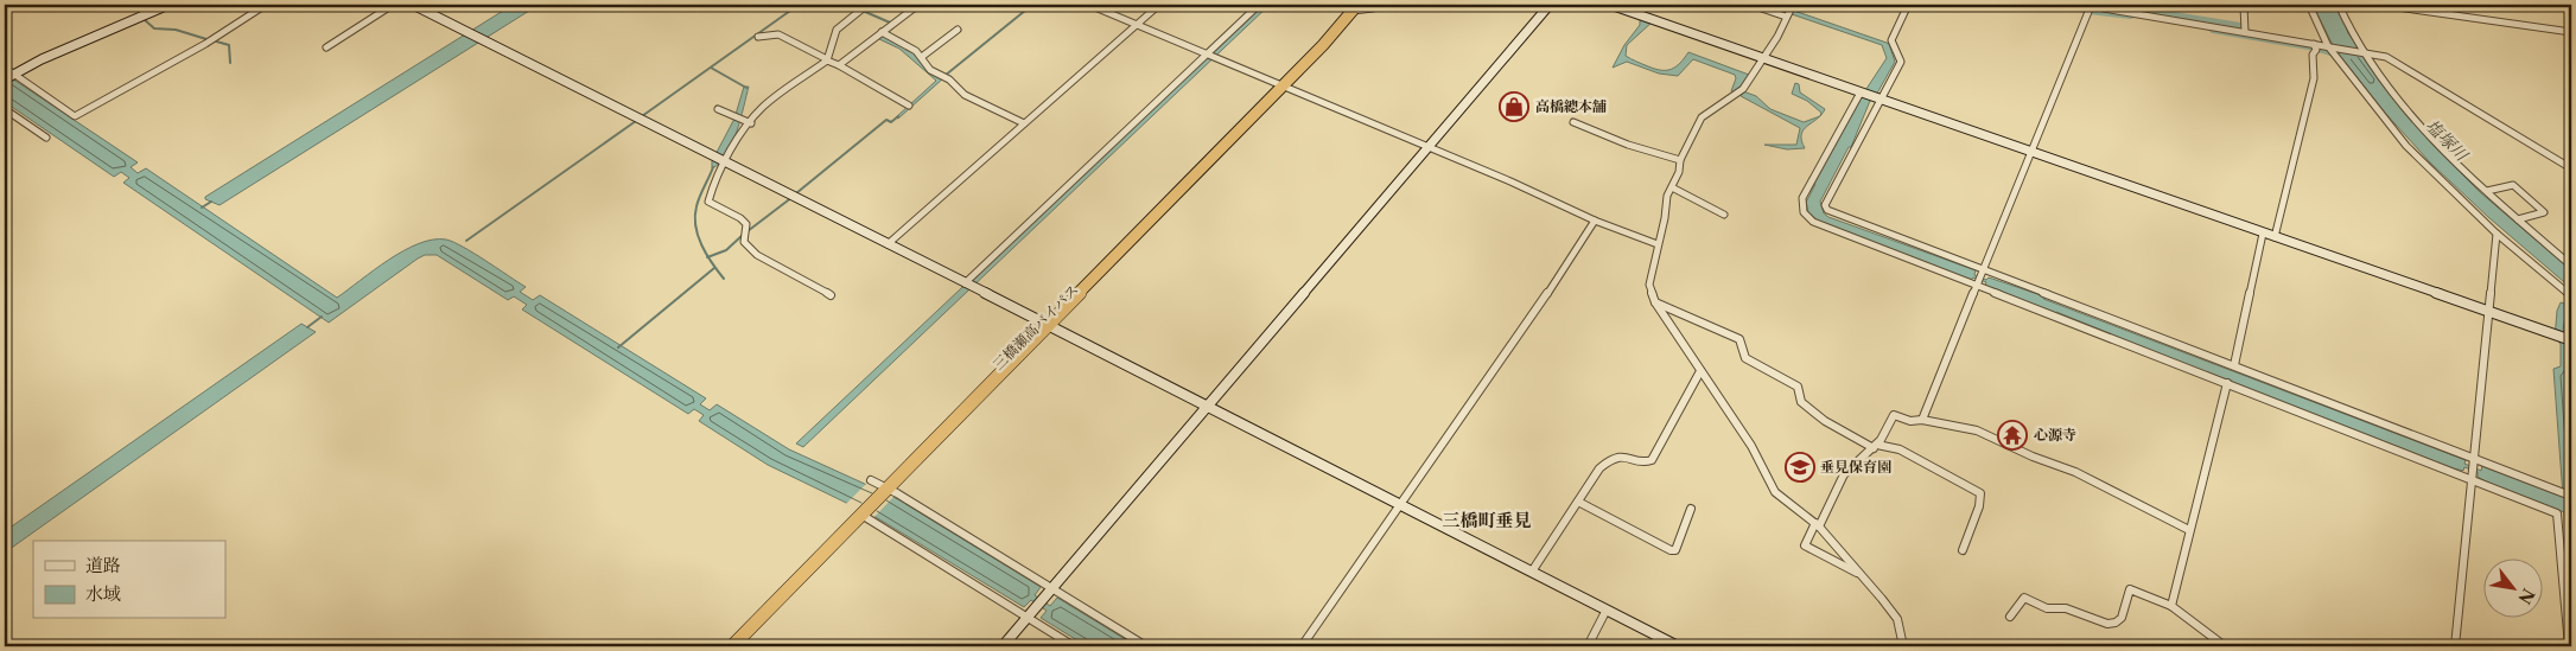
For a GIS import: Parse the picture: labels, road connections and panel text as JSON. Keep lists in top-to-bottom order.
{
  "streets": {
    "highway": ["三橋瀬高バイパス"]
  },
  "districts": ["三橋町垂見"],
  "water": ["塩塚川"],
  "places": {
    "shop": ["高橋總本舗"],
    "temple": ["心源寺"],
    "school or university": ["垂見保育園"]
  },
  "legend": ["道路", "水域"],
  "north": "bottom right"
}
